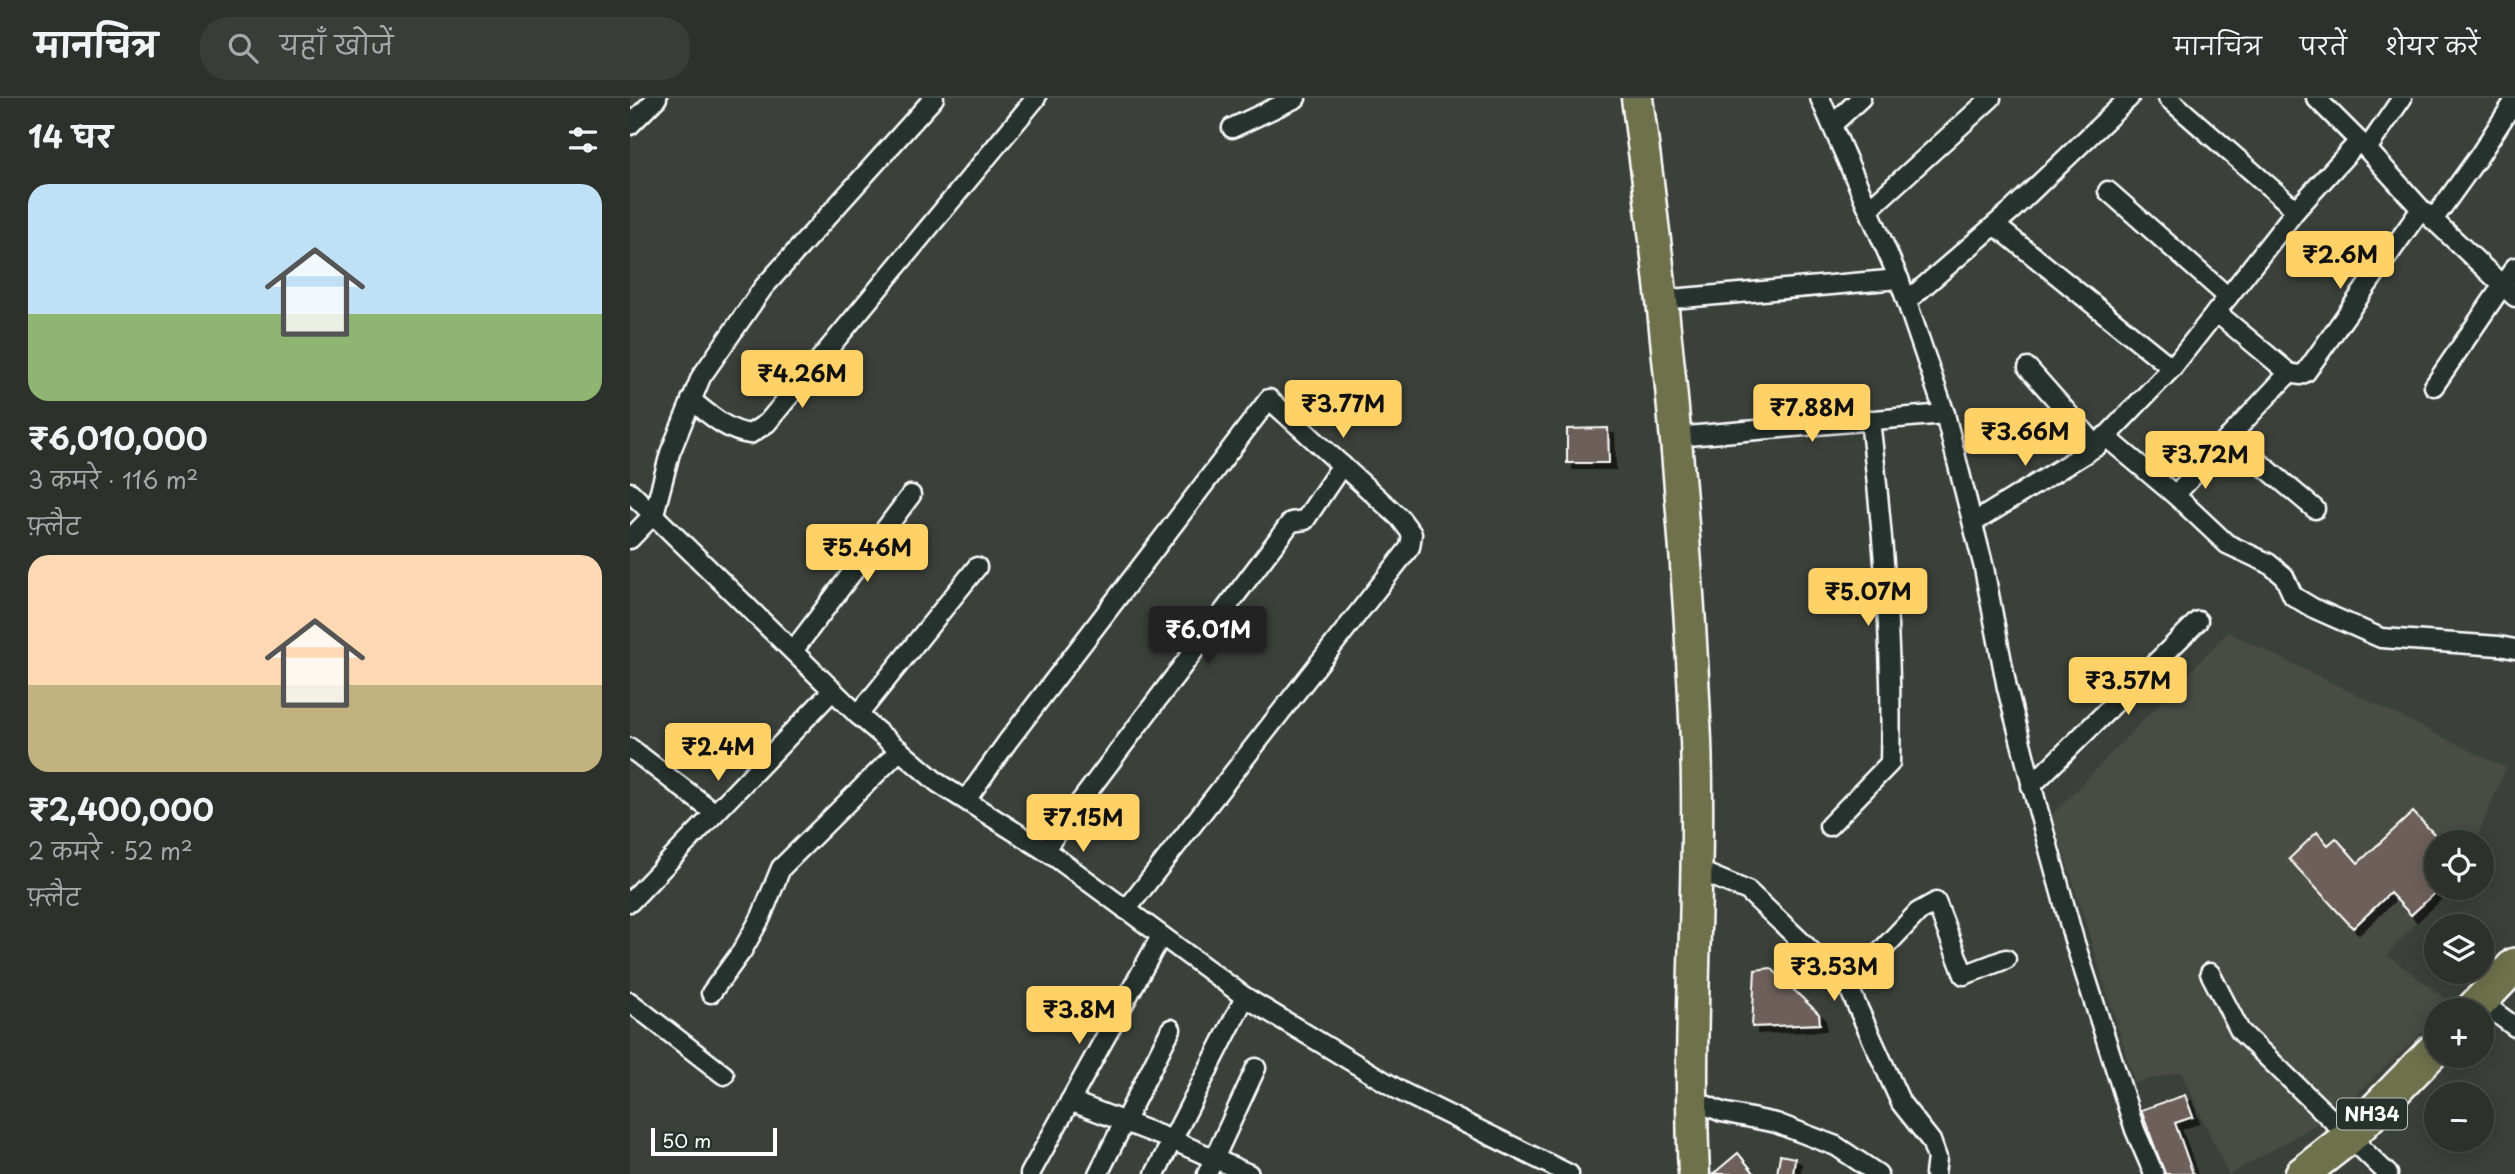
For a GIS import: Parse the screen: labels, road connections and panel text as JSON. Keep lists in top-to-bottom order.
{
  "streets": {
    "highway": ["NH34"]
  },
  "scale_bar": "50 m",
  "page": {
    "header": "मानचित्र",
    "search": "यहाँ खोजें",
    "nav": ["मानचित्र", "परतें", "शेयर करें"],
    "heading": "14 घर",
    "list": [
      {
        "name": "₹6,010,000",
        "note": "3 कमरे · 116 m² · फ़्लैट"
      },
      {
        "name": "₹2,400,000",
        "note": "2 कमरे · 52 m² · फ़्लैट"
      }
    ],
    "price": [
      "₹2.6M",
      "₹4.26M",
      "₹3.77M",
      "₹7.88M",
      "₹3.66M",
      "₹3.72M",
      "₹5.46M",
      "₹5.07M",
      "₹6.01M",
      "₹3.57M",
      "₹2.4M",
      "₹7.15M",
      "₹3.53M",
      "₹3.8M"
    ],
    "map_buttons": ["+", "−"],
    "scale": "50 m"
  }
}
